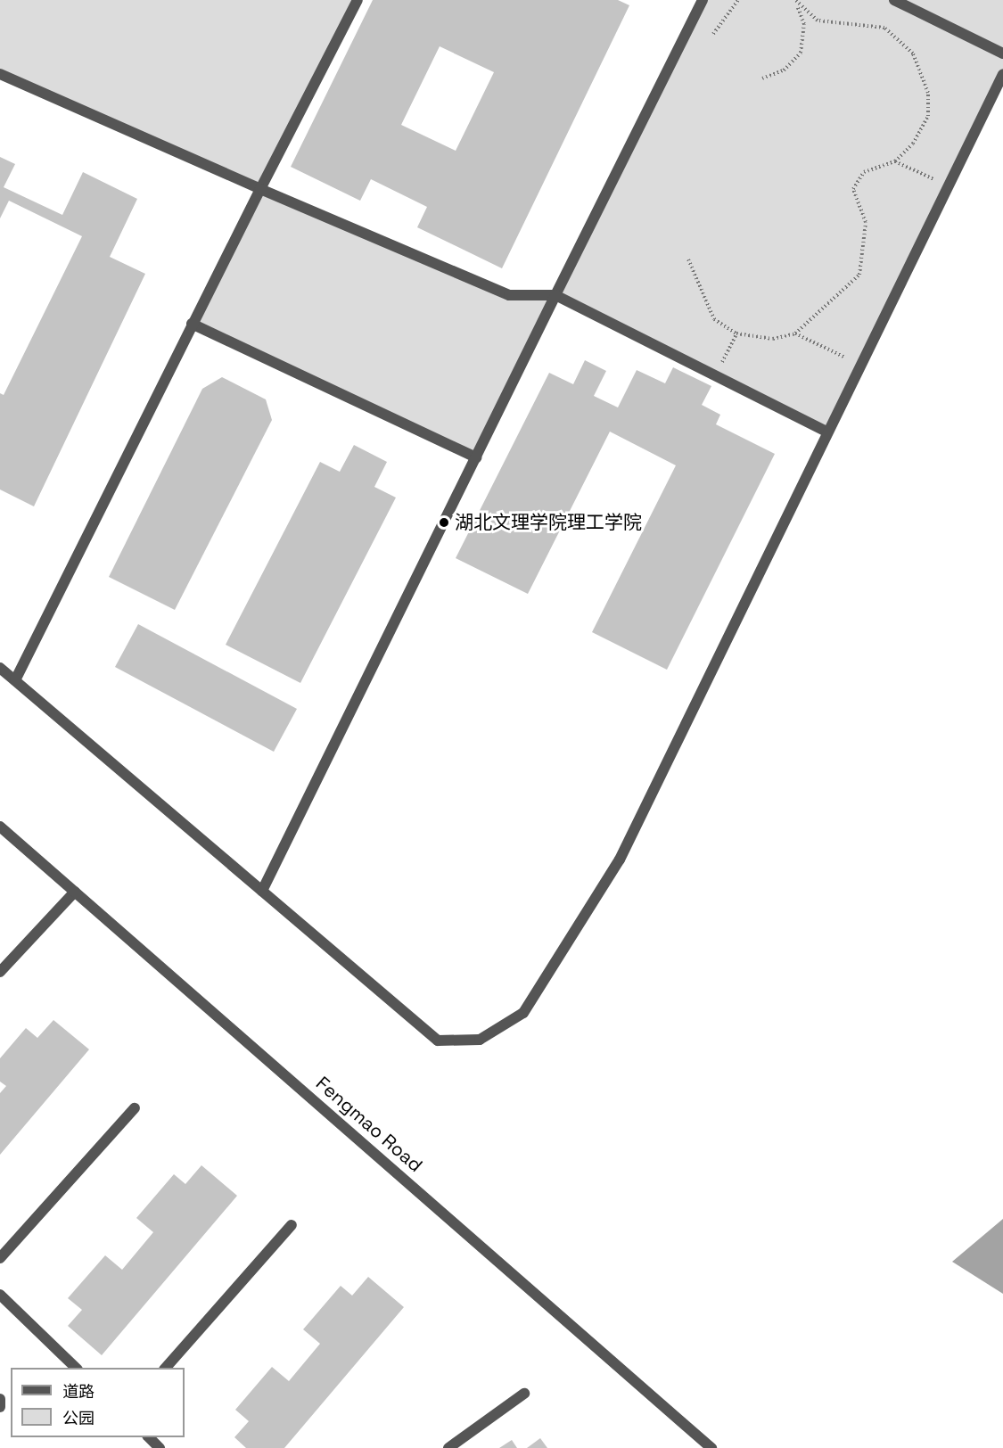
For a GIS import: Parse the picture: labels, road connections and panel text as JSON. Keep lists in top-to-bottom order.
{
  "streets": {
    "street": ["Fengmao Road"]
  },
  "places": ["湖北文理学院理工学院"],
  "legend": ["道路", "公园"]
}
